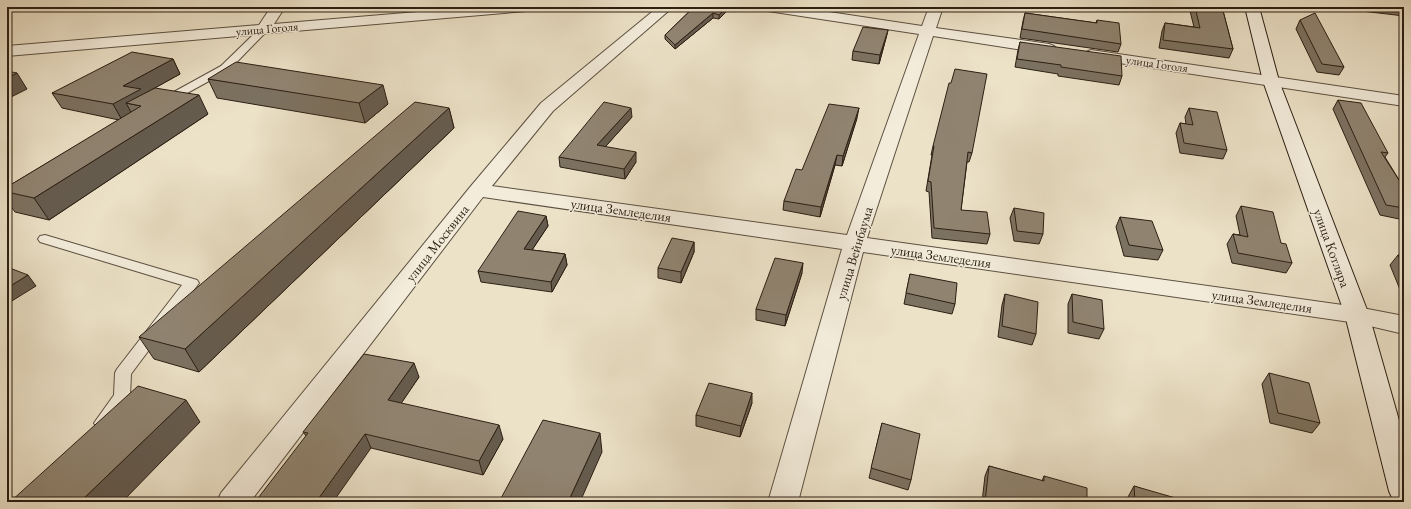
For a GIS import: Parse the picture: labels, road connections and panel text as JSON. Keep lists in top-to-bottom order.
{
  "streets": {
    "street": [
      "улица Гоголя",
      "улица Земледелия",
      "улица Москвина",
      "улица Котляра",
      "улица Вейнбаума"
    ]
  },
  "crossings": [
    ["улица Гоголя", "улица Котляра"],
    ["улица Земледелия", "улица Москвина"],
    ["улица Земледелия", "улица Котляра"],
    ["улица Земледелия", "улица Вейнбаума"]
  ]
}
